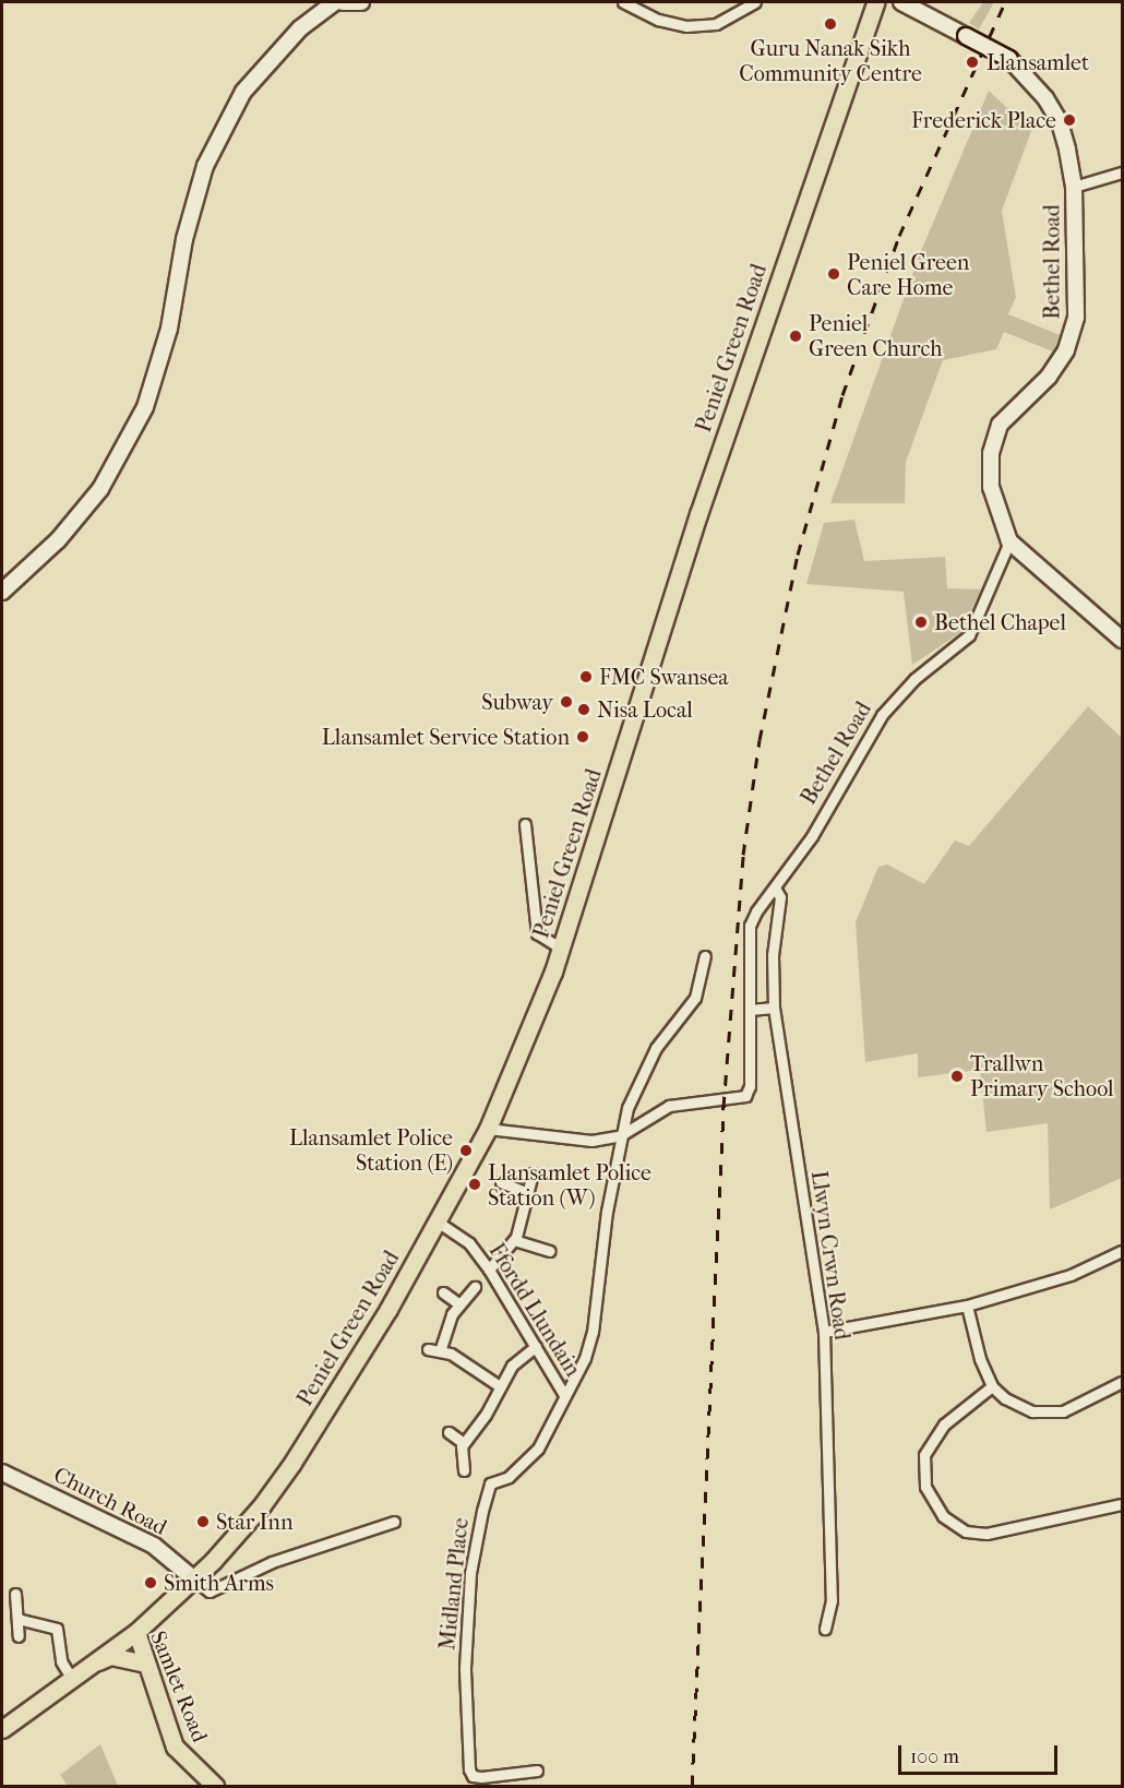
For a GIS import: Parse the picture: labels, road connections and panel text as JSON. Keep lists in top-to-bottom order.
{
  "streets": {
    "main road": ["Peniel Green Road", "Samlet Road"],
    "street": [
      "Bethel Road",
      "Llwyn Crwn Road",
      "Ffordd Llundain",
      "Church Road",
      "Midland Place"
    ]
  },
  "crossings": [
    ["Bethel Road", "Llwyn Crwn Road"],
    ["Bethel Road", "Midland Place"],
    ["Peniel Green Road", "Ffordd Llundain"],
    ["Peniel Green Road", "Church Road"],
    ["Peniel Green Road", "Samlet Road"],
    ["Ffordd Llundain", "Midland Place"]
  ],
  "places": [
    "Guru Nanak Sikh Community Centre",
    "Llansamlet",
    "Frederick Place",
    "Peniel Green Care Home",
    "Peniel Green Church",
    "Bethel Chapel",
    "FMC Swansea",
    "Subway",
    "Nisa Local",
    "Llansamlet Service Station",
    "Trallwn Primary School",
    "Llansamlet Police Station (E)",
    "Llansamlet Police Station (W)",
    "Star Inn",
    "Smith Arms"
  ],
  "scale_bar": "100 m"
}
